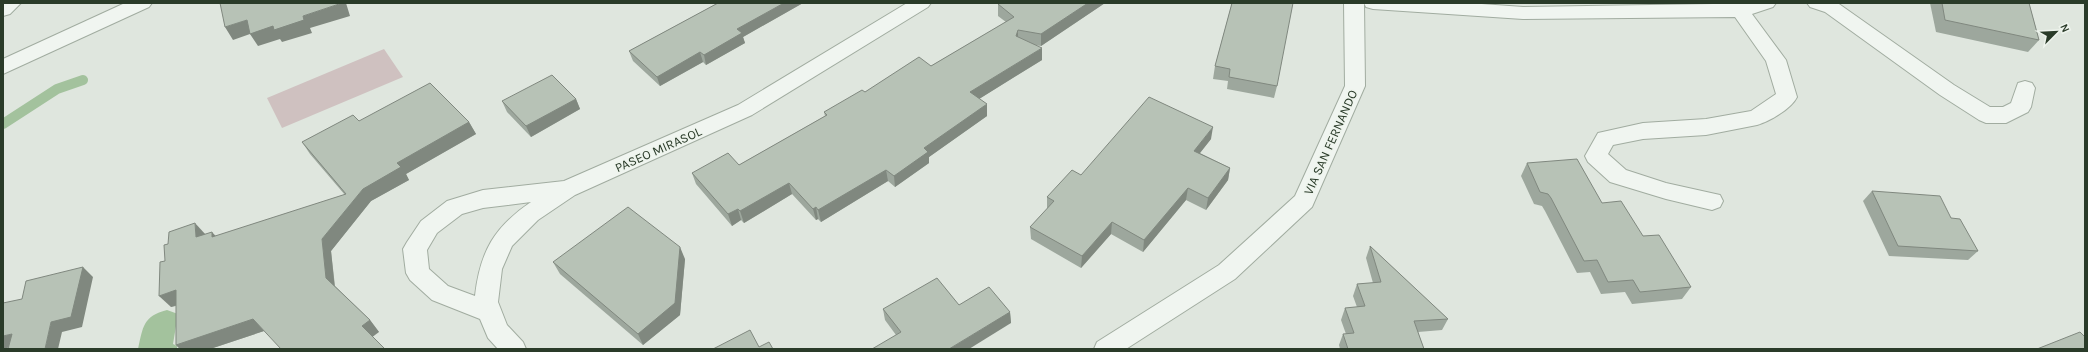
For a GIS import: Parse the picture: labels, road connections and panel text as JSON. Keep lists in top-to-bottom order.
{
  "streets": {
    "street": ["VIA SAN FERNANDO", "PASEO MIRASOL"]
  },
  "north": "top right"
}
